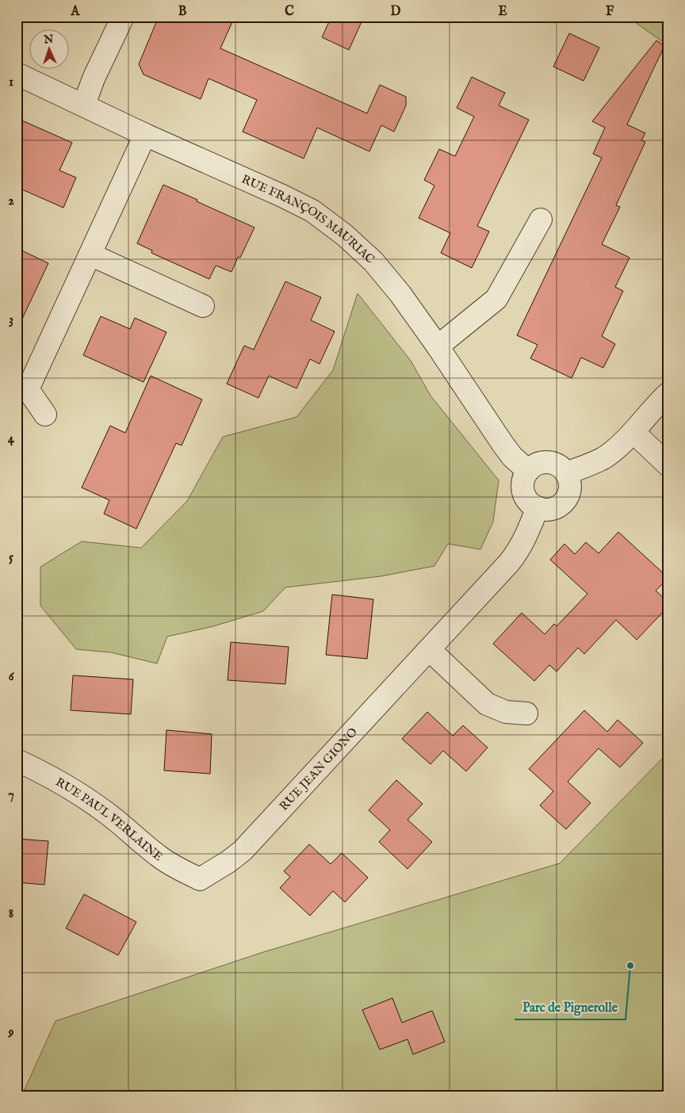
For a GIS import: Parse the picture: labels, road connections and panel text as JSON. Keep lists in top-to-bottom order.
{
  "streets": {
    "street": ["RUE FRANÇOIS MAURIAC", "RUE JEAN GIONO", "RUE PAUL VERLAINE"]
  },
  "crossings": [
    ["RUE FRANÇOIS MAURIAC", "RUE JEAN GIONO"],
    ["RUE JEAN GIONO", "RUE PAUL VERLAINE"]
  ],
  "places": ["Parc de Pignerolle"],
  "north": "top",
  "grid": {
    "columns": [
      "A",
      "B",
      "C",
      "D",
      "E",
      "F"
    ],
    "rows": [
      "1",
      "2",
      "3",
      "4",
      "5",
      "6",
      "7",
      "8",
      "9"
    ]
  }
}
